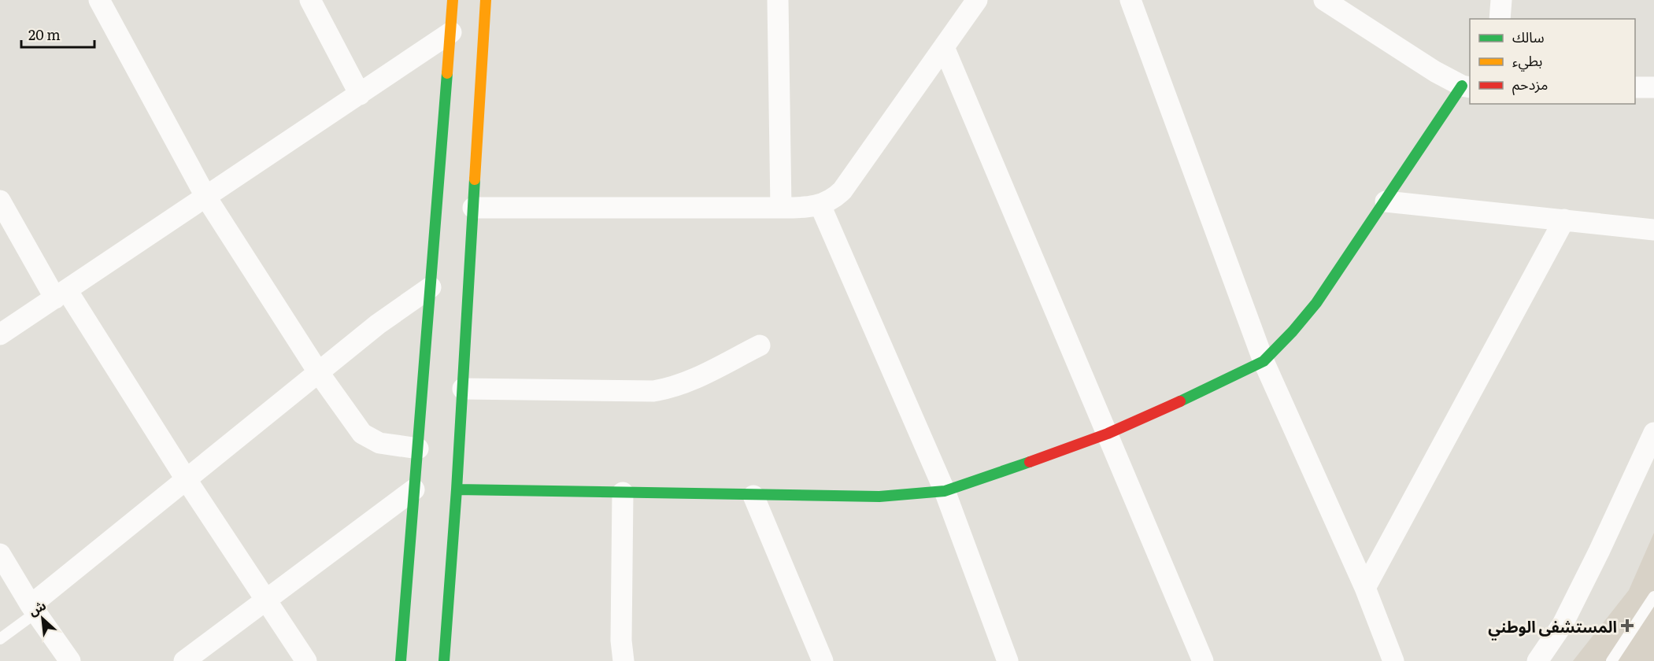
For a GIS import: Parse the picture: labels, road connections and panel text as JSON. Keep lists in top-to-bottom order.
{
  "places": {
    "health": ["المستشفى الوطني"]
  },
  "legend": ["سالك", "بطيء", "مزدحم"],
  "scale_bar": "20 m",
  "north": "top left"
}
